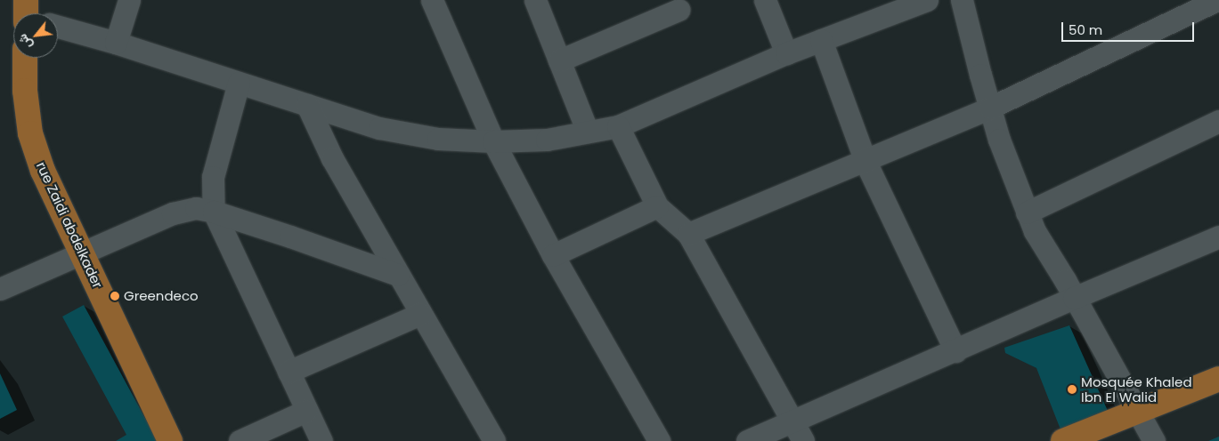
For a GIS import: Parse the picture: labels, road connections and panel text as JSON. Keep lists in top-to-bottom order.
{
  "streets": {
    "main road": ["rue Zaidi abdelkader"]
  },
  "places": ["Greendeco", "Mosquée Khaled Ibn El Walid"],
  "scale_bar": "50 m",
  "north": "bottom left"
}
